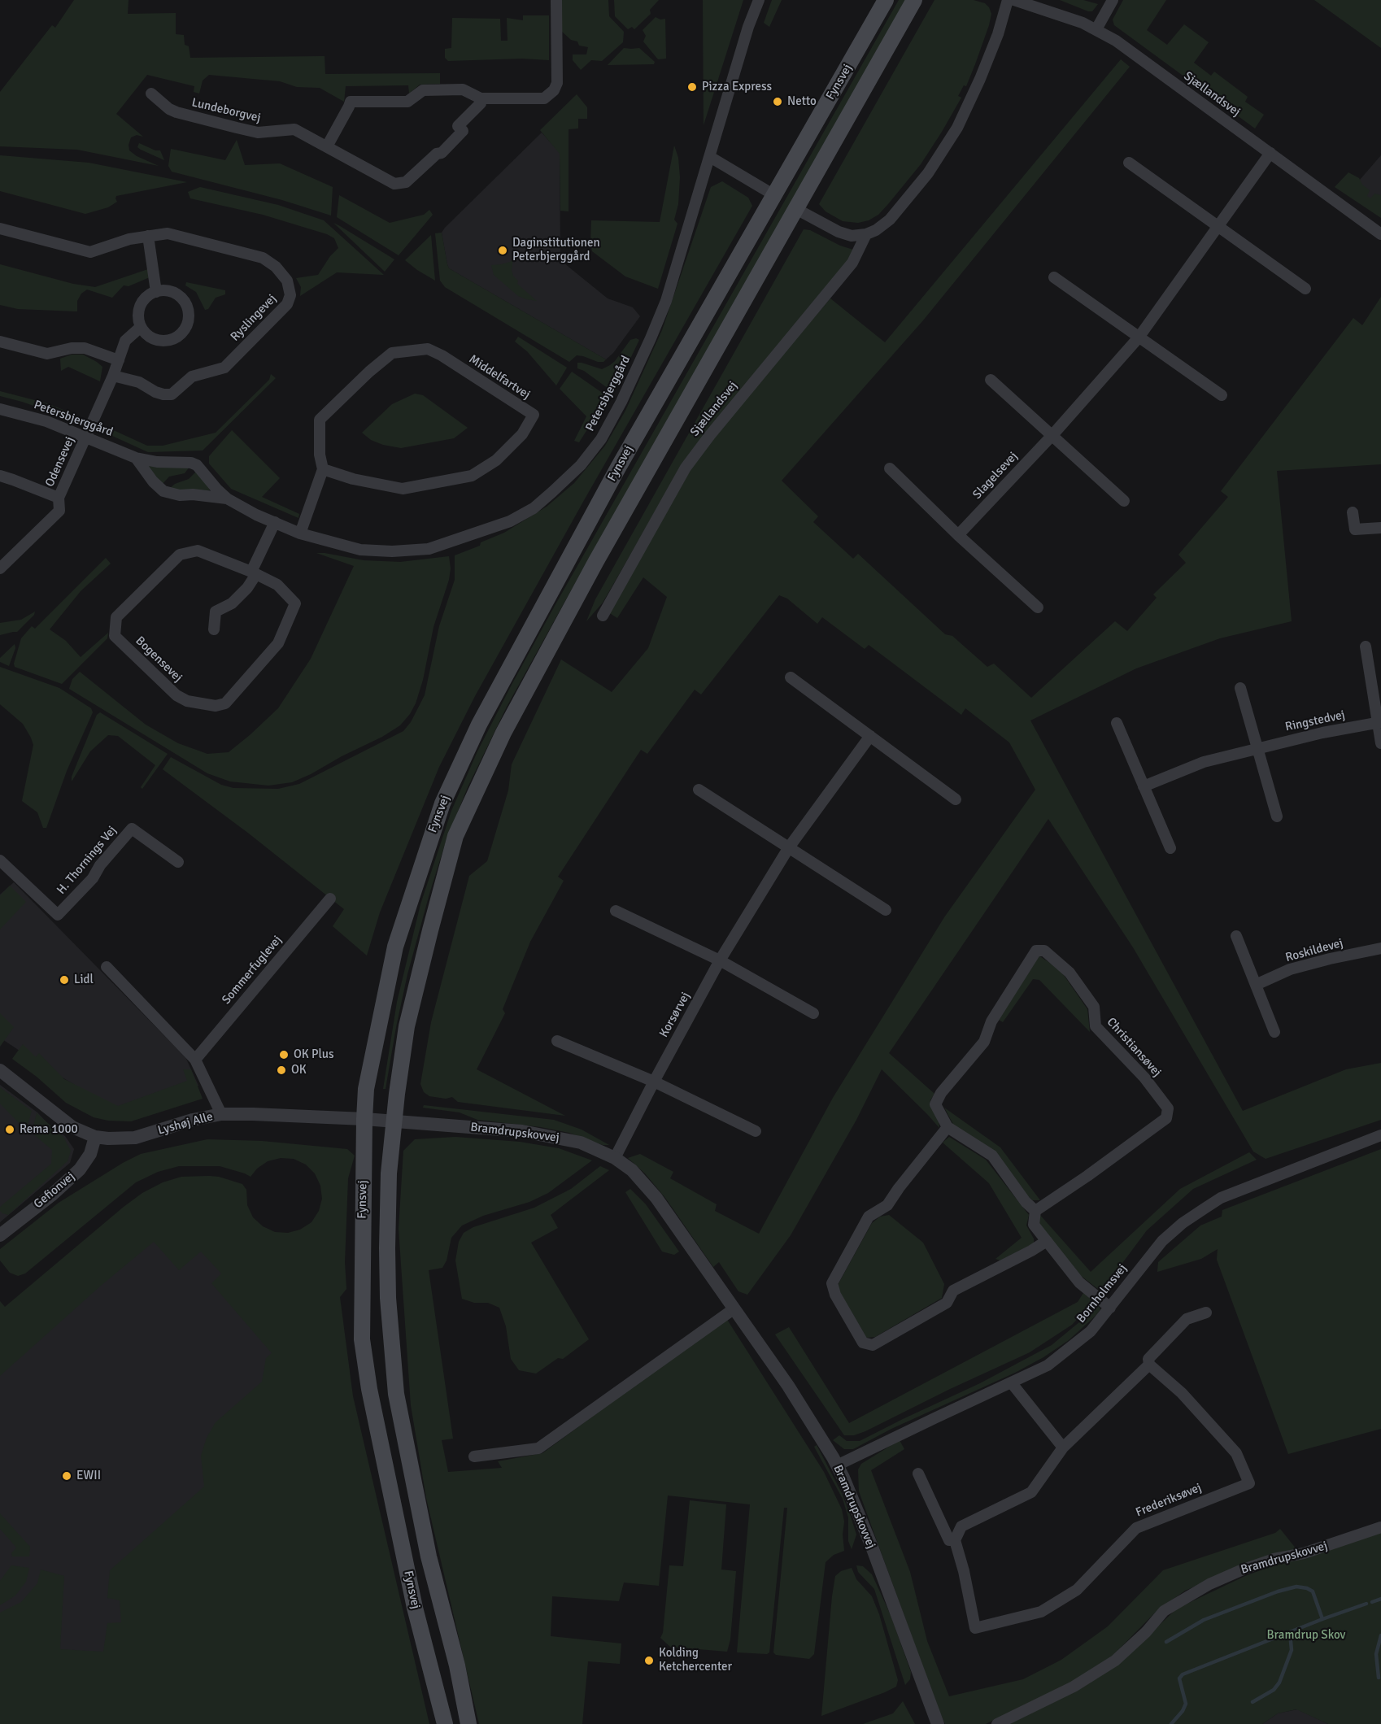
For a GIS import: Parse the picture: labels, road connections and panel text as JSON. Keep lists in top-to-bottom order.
{
  "streets": {
    "main road": ["Fynsvej"],
    "street": [
      "Sjællandsvej",
      "Lundeborgvej",
      "Ryslingevej",
      "Middelfartvej",
      "Petersbjerggård",
      "Odensevej",
      "Slagelsevej",
      "Bogensevej",
      "Ringstedvej",
      "H. Thornings Vej",
      "Roskildevej",
      "Sommerfuglevej",
      "Korsørvej",
      "Christiansøvej",
      "Lyshøj Alle",
      "Bramdrupskovvej",
      "Gefionvej",
      "Bornholmsvej",
      "Frederiksøvej"
    ]
  },
  "crossings": [
    ["Fynsvej", "Lyshøj Alle"],
    ["Fynsvej", "Bramdrupskovvej"],
    ["Sjællandsvej", "Slagelsevej"],
    ["Middelfartvej", "Petersbjerggård"],
    ["Petersbjerggård", "Odensevej"],
    ["Korsørvej", "Bramdrupskovvej"],
    ["Christiansøvej", "Bornholmsvej"],
    ["Lyshøj Alle", "Bramdrupskovvej"],
    ["Lyshøj Alle", "Gefionvej"],
    ["Bramdrupskovvej", "Bornholmsvej"]
  ],
  "parks": ["Bramdrup Skov"],
  "places": [
    "Pizza Express",
    "Netto",
    "Daginstitutionen Peterbjerggård",
    "Lidl",
    "OK Plus",
    "OK",
    "Rema 1000",
    "EWII",
    "Kolding Ketchercenter"
  ]
}
